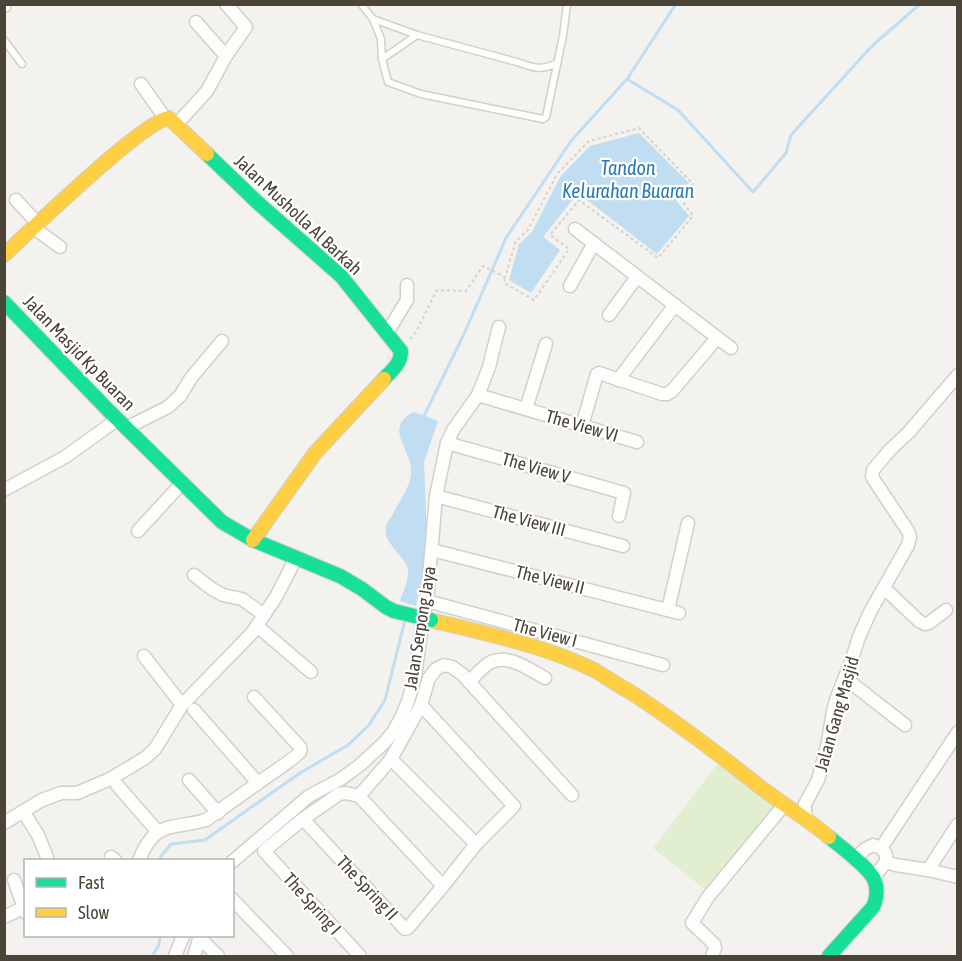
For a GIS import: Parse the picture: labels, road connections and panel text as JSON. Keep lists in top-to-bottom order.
{
  "streets": {
    "street": [
      "Jalan Musholla Al Barkah",
      "Jalan Masjid Kp Buaran",
      "The View VI",
      "The View V",
      "The View III",
      "The View II",
      "Jalan Serpong Jaya",
      "The View I",
      "Jalan Gang Masjid",
      "The Spring II",
      "The Spring I"
    ]
  },
  "crossings": [
    ["The View VI", "Jalan Serpong Jaya"],
    ["The View V", "Jalan Serpong Jaya"],
    ["The View III", "Jalan Serpong Jaya"],
    ["The View II", "Jalan Serpong Jaya"],
    ["Jalan Serpong Jaya", "The View I"],
    ["The Spring II", "The Spring I"]
  ],
  "water": ["Tandon Kelurahan Buaran"],
  "legend": ["Fast", "Slow"]
}
